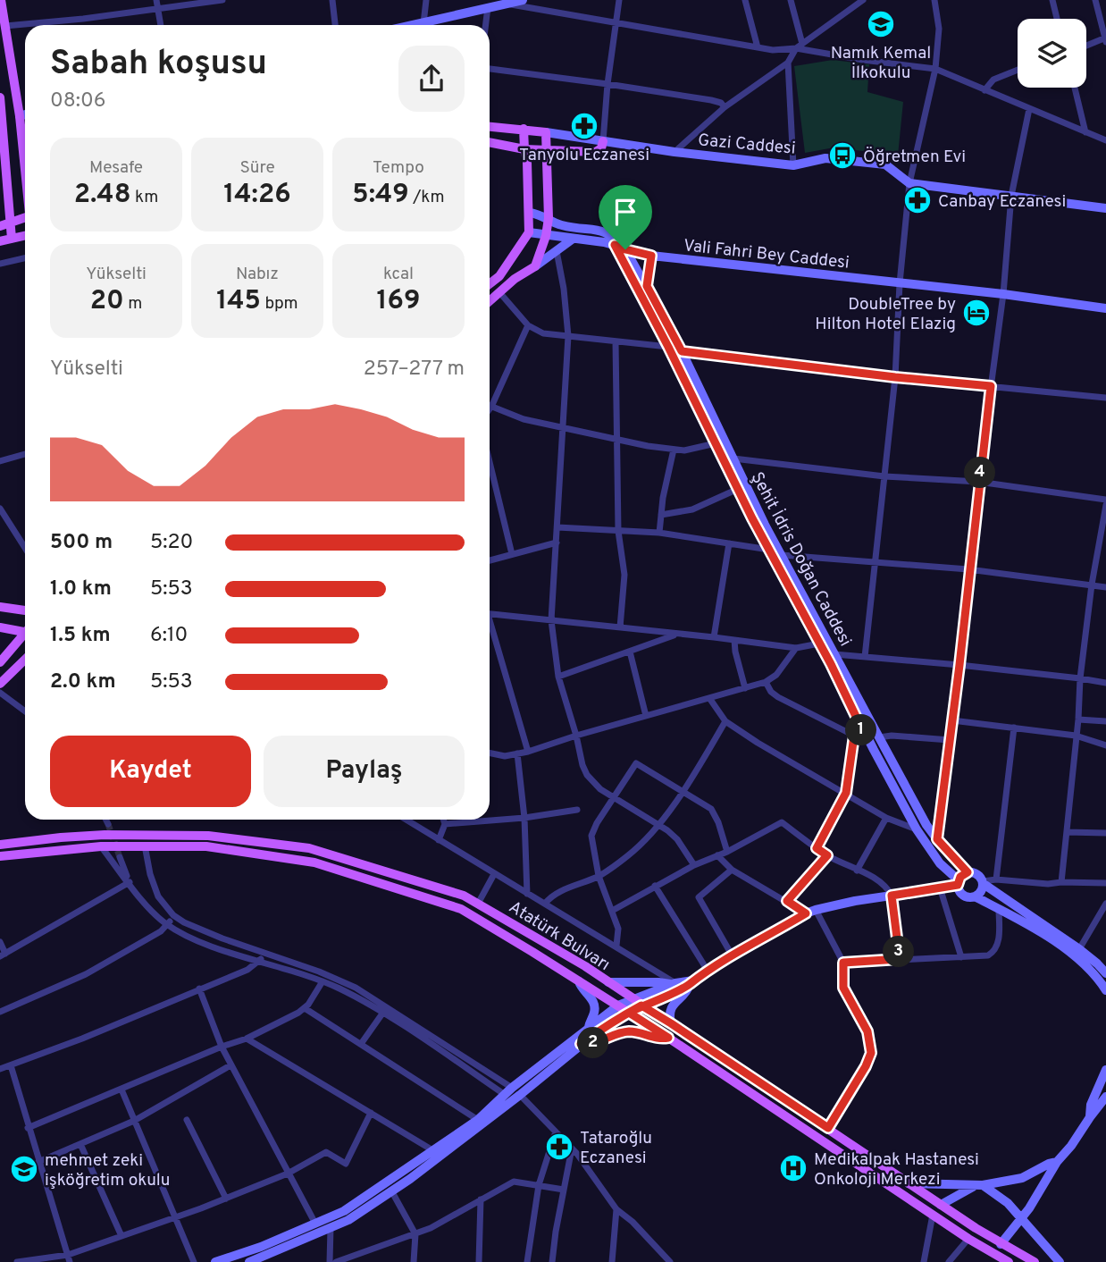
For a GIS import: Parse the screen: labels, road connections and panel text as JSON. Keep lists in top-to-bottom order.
{
  "streets": {
    "main road": [
      "Gazi Caddesi",
      "Vali Fahri Bey Caddesi",
      "Şehit İdris Doğan Caddesi",
      "Atatürk Bulvarı"
    ]
  },
  "crossings": [
    ["Vali Fahri Bey Caddesi", "Şehit İdris Doğan Caddesi"]
  ],
  "places": {
    "school or university": ["Namık Kemal İlkokulu", "mehmet zeki işköğretim okulu"],
    "pharmacy": ["Tanyolu Eczanesi", "Canbay Eczanesi", "Tataroğlu Eczanesi"],
    "bus stop": ["Öğretmen Evi"],
    "hotel": ["DoubleTree by Hilton Hotel Elazig"],
    "hospital": ["Medikalpak Hastanesi Onkoloji Merkezi"]
  },
  "page": {
    "heading": ["Sabah koşusu", "08:06"],
    "stats": [
      ["Mesafe", "2.48 km"],
      ["Süre", "14:26"],
      ["Tempo", "5:49 /km"],
      ["Yükselti", "20 m"],
      ["Nabız", "145 bpm"],
      ["kcal", "169"]
    ],
    "chart": ["Yükselti", "257–277 m"],
    "pins": [
      "4",
      "1",
      "3",
      "2"
    ],
    "list": [
      {
        "name": "500 m",
        "note": "5:20"
      },
      {
        "name": "1.0 km",
        "note": "5:53"
      },
      {
        "name": "1.5 km",
        "note": "6:10"
      },
      {
        "name": "2.0 km",
        "note": "5:53"
      }
    ],
    "buttons": ["Kaydet", "Paylaş"]
  }
}
